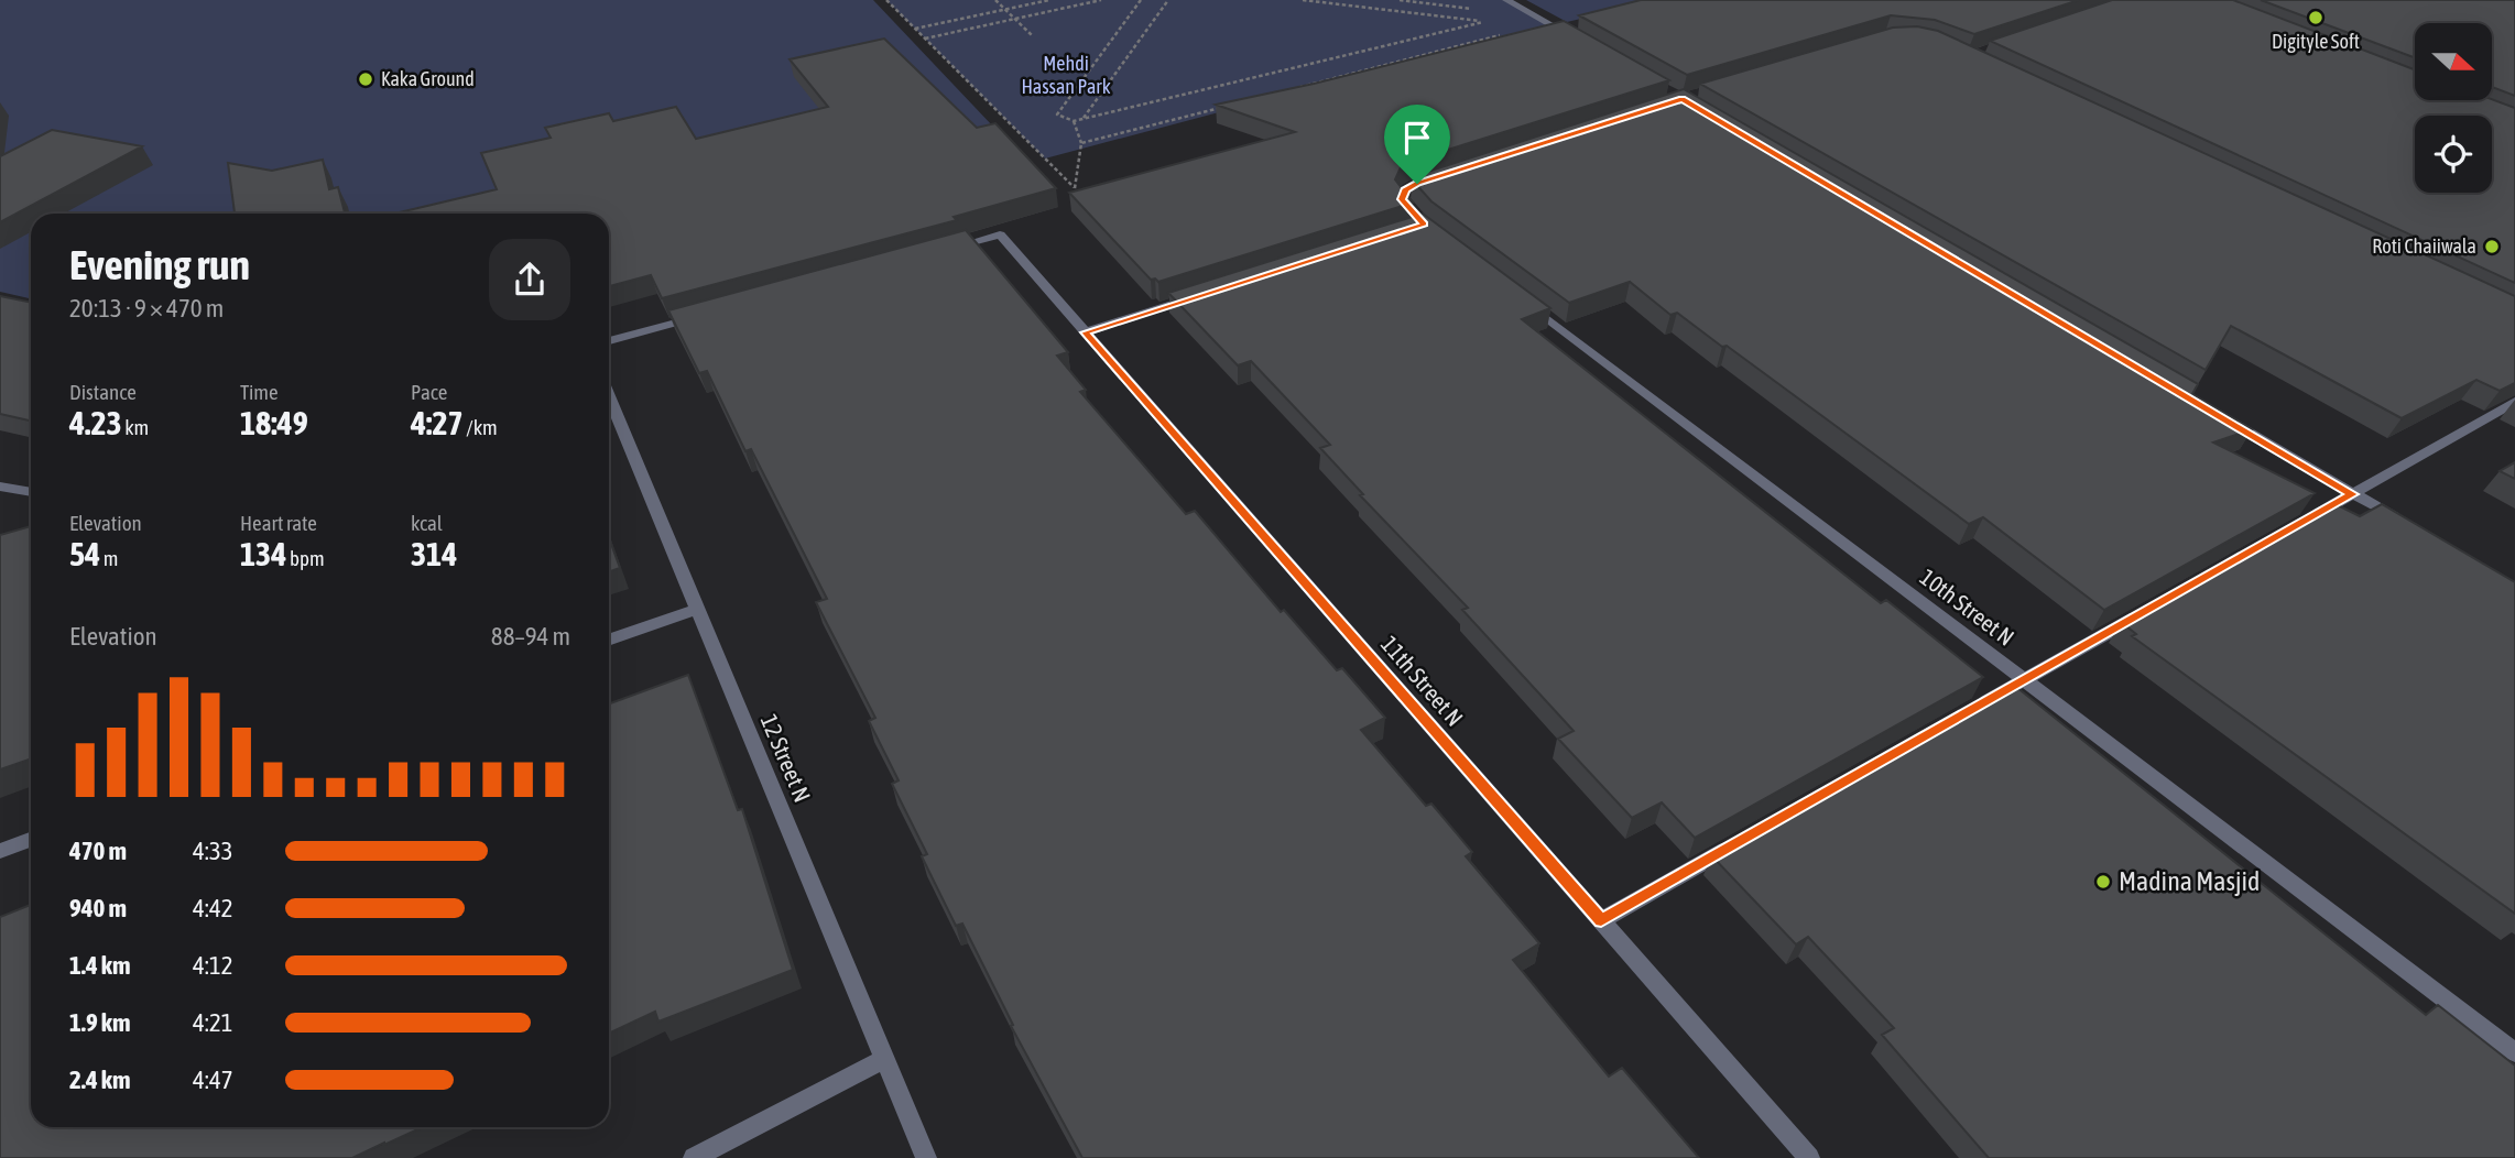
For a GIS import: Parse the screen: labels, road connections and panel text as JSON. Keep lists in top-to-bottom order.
{
  "streets": {
    "street": ["10th Street N", "11th Street N", "12 Street N"]
  },
  "parks": ["Mehdi Hassan Park"],
  "places": [
    "Digityle Soft",
    "Kaka Ground",
    "Roti Chaiiwala",
    "Madina Masjid"
  ],
  "north": "right",
  "page": {
    "heading": ["Evening run", "20:13 · 9 × 470 m"],
    "stats": [
      ["Distance", "4.23 km"],
      ["Time", "18:49"],
      ["Pace", "4:27 /km"],
      ["Elevation", "54 m"],
      ["Heart rate", "134 bpm"],
      ["kcal", "314"]
    ],
    "chart": ["Elevation", "88–94 m"],
    "list": [
      {
        "name": "470 m",
        "note": "4:33"
      },
      {
        "name": "940 m",
        "note": "4:42"
      },
      {
        "name": "1.4 km",
        "note": "4:12"
      },
      {
        "name": "1.9 km",
        "note": "4:21"
      },
      {
        "name": "2.4 km",
        "note": "4:47"
      }
    ]
  }
}
